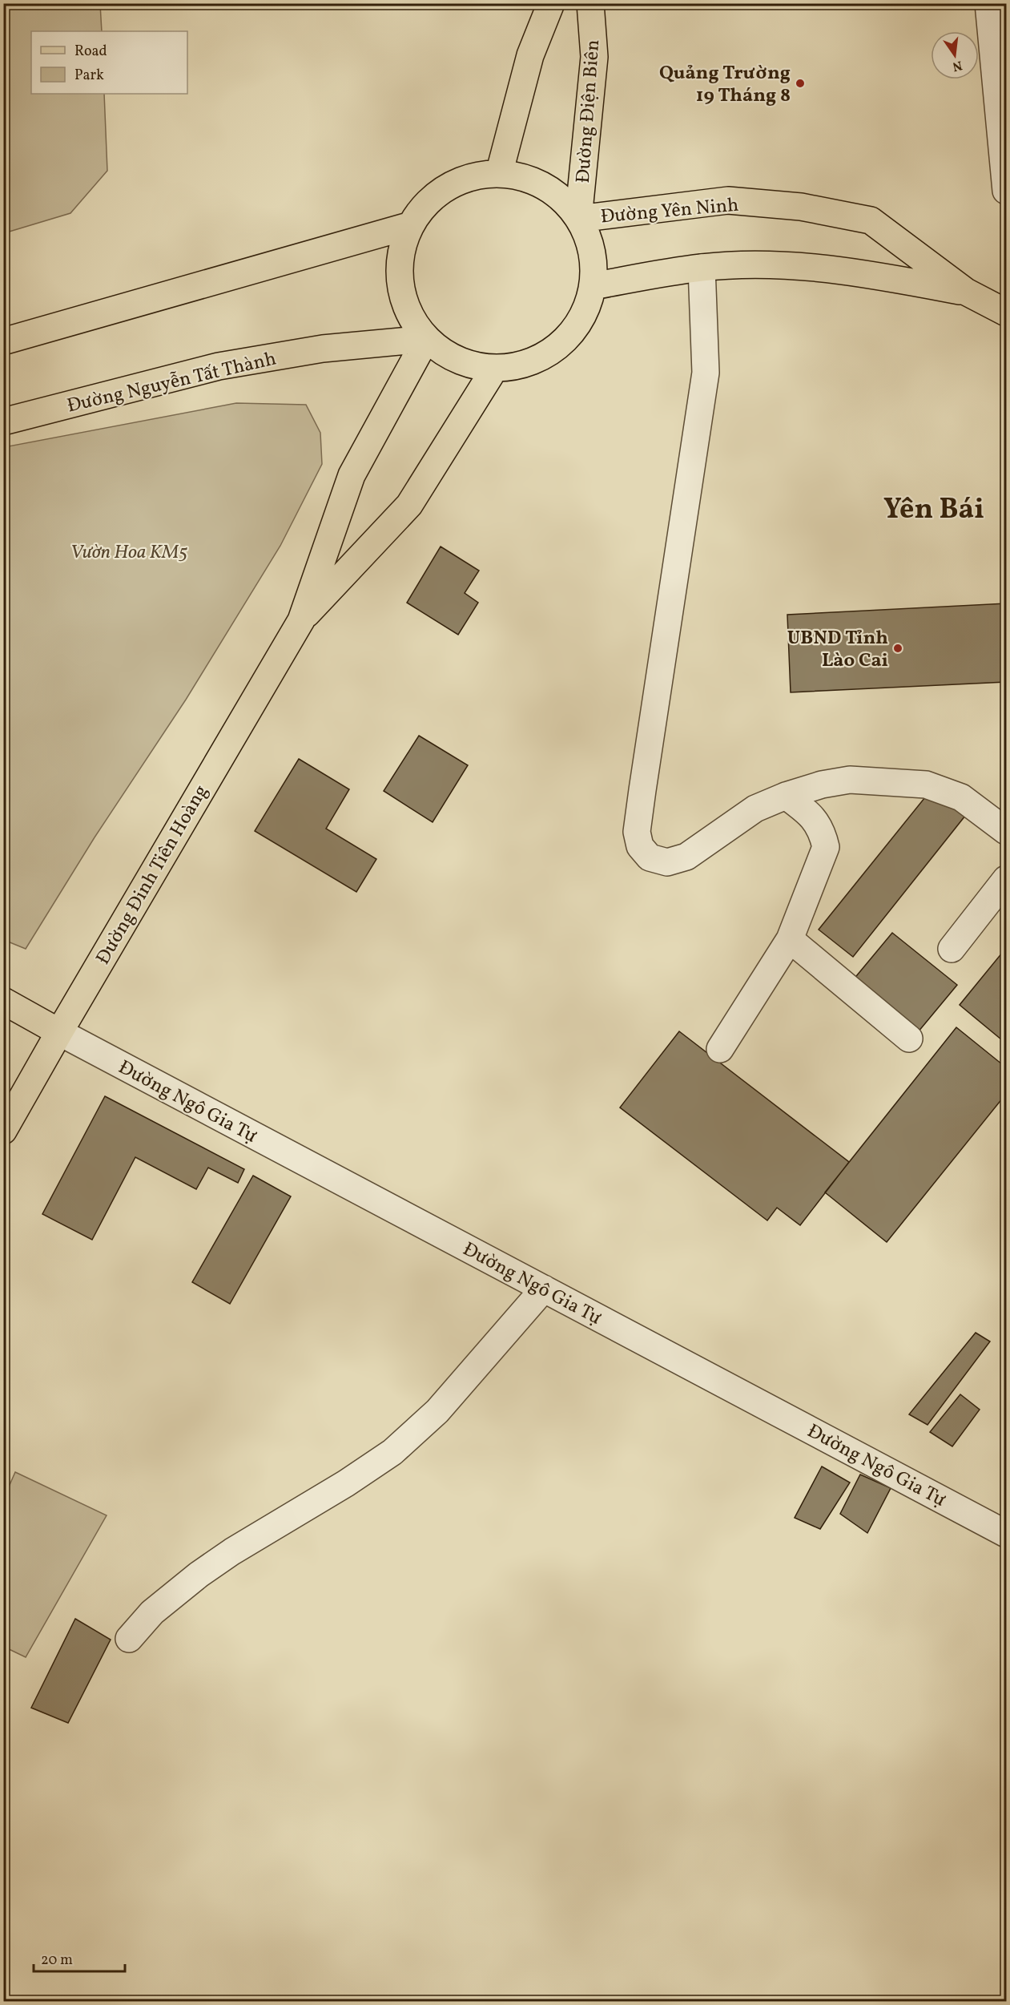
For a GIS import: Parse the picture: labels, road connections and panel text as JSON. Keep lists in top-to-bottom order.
{
  "streets": {
    "main road": [
      "Đường Điện Biên",
      "Đường Yên Ninh",
      "Đường Nguyễn Tất Thành",
      "Đường Đinh Tiên Hoàng"
    ],
    "street": ["Đường Ngô Gia Tự"]
  },
  "crossings": [
    ["Đường Điện Biên", "Đường Yên Ninh"],
    ["Đường Nguyễn Tất Thành", "Đường Đinh Tiên Hoàng"],
    ["Đường Đinh Tiên Hoàng", "Đường Ngô Gia Tự"]
  ],
  "districts": ["Yên Bái"],
  "parks": ["Vườn Hoa KM5"],
  "places": ["Quảng Trường 19 Tháng 8", "UBND Tỉnh Lào Cai"],
  "legend": ["Road", "Park"],
  "scale_bar": "20 m",
  "north": "bottom"
}
